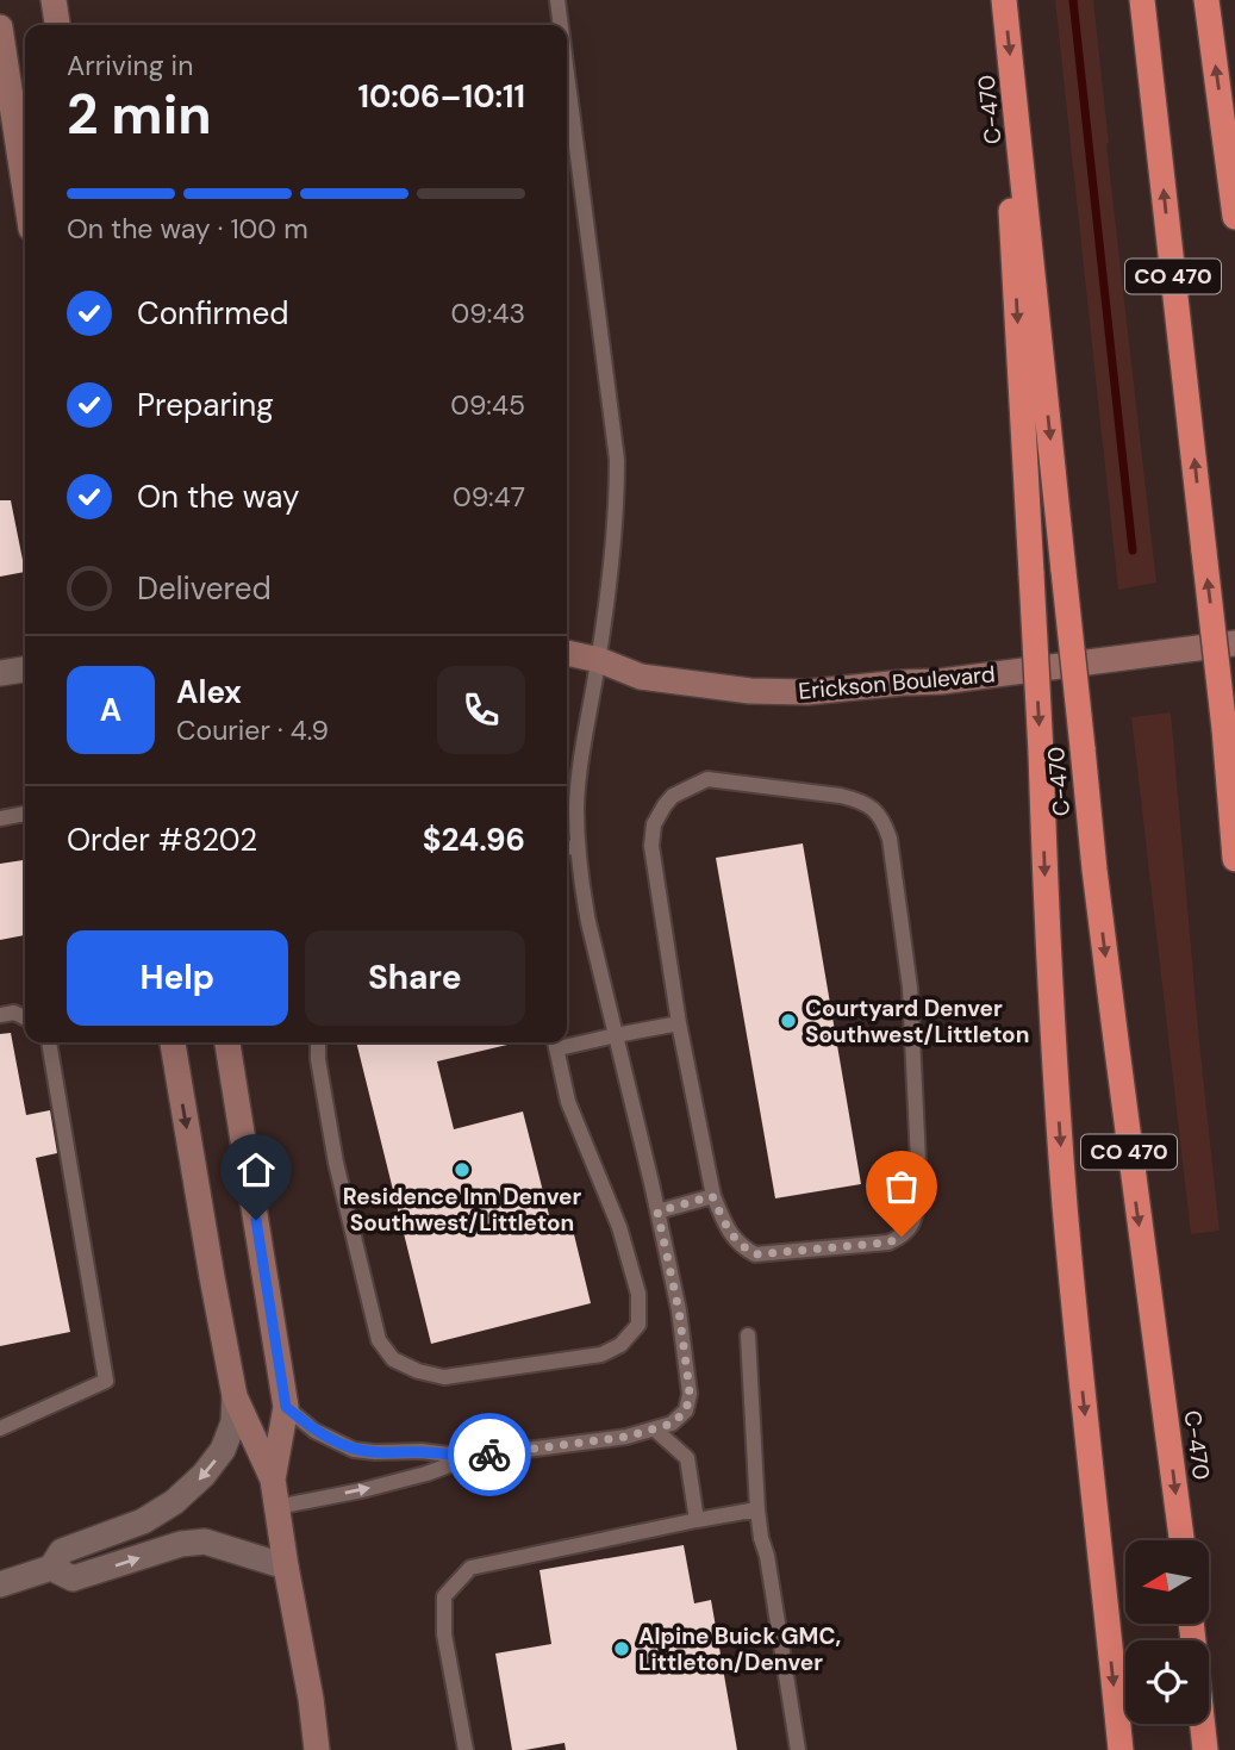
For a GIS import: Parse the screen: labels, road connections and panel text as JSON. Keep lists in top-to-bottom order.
{
  "streets": {
    "highway": ["C-470", "CO 470"],
    "main road": ["Erickson Boulevard"]
  },
  "places": ["Courtyard Denver Southwest/Littleton", "Residence Inn Denver Southwest/Littleton", "Alpine Buick GMC, Littleton/Denver"],
  "north": "left",
  "page": {
    "heading": ["2 min", "Arriving in", "10:06–10:11"],
    "panel": [
      "Alex",
      "Courier · 4.9",
      "Order #8202",
      "$24.96"
    ],
    "bar": "On the way · 100 m",
    "list": [
      ["Confirmed", "09:43"],
      ["Preparing", "09:45"],
      ["On the way", "09:47"],
      "Delivered"
    ],
    "round": "A",
    "buttons": ["Help", "Share"]
  }
}
